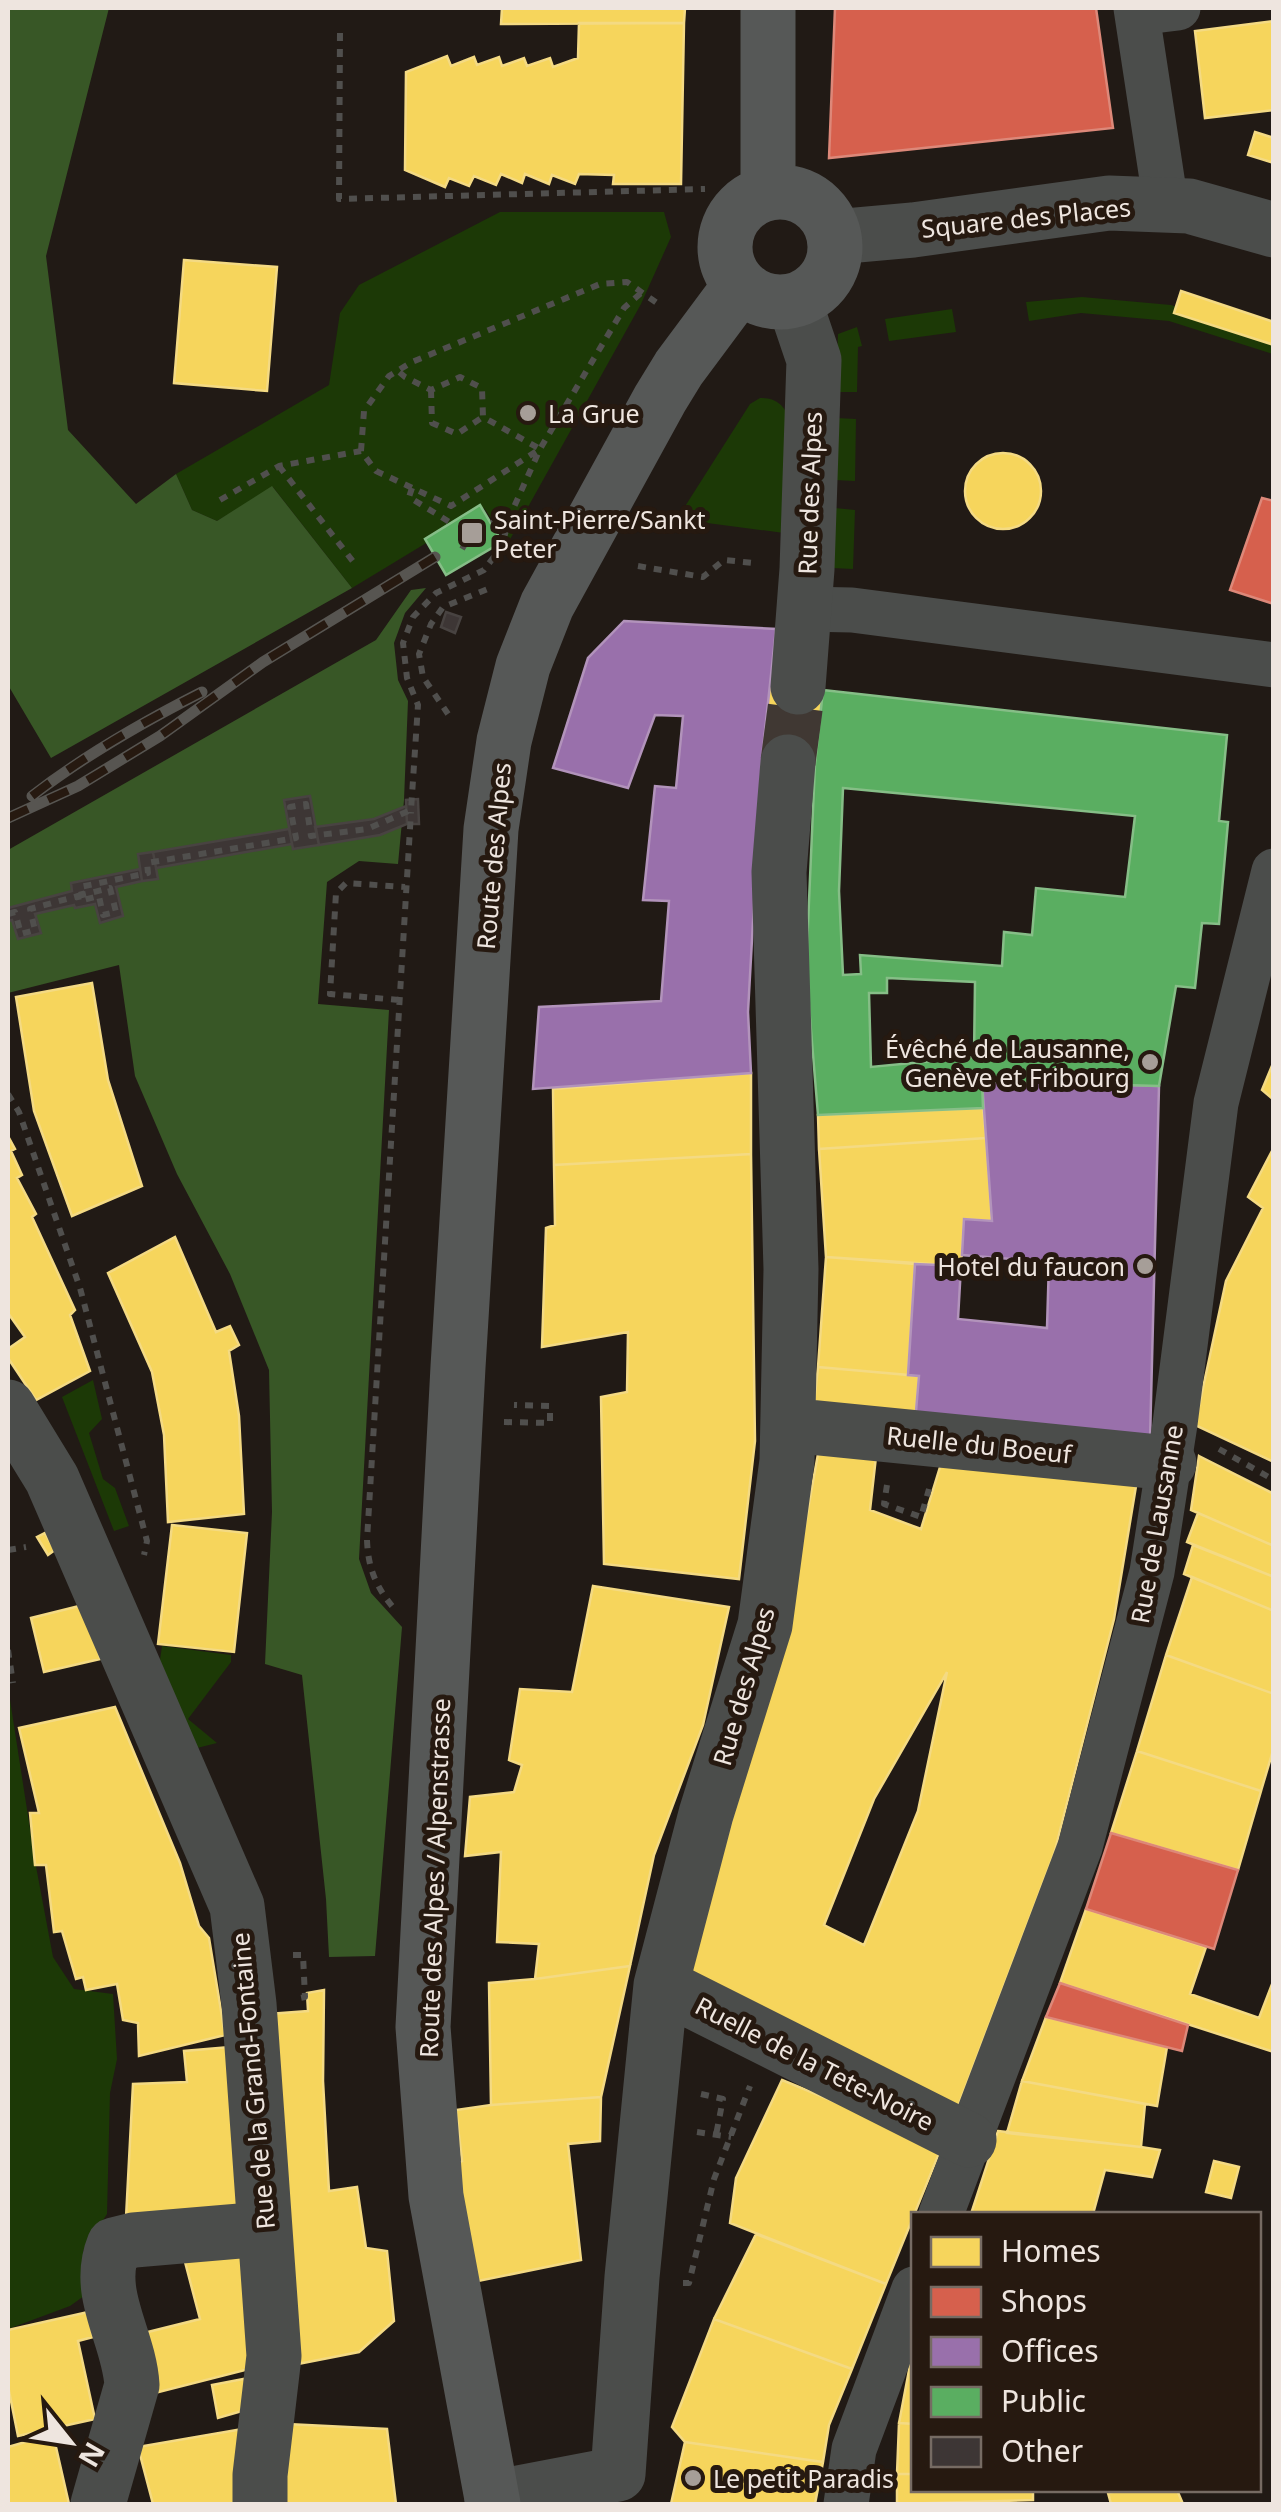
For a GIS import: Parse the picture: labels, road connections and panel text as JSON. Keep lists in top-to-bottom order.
{
  "streets": {
    "main road": ["Route des Alpes", "Route des Alpes / Alpenstrasse"],
    "street": [
      "Square des Places",
      "Rue des Alpes",
      "Ruelle du Boeuf",
      "Rue de Lausanne",
      "Ruelle de la Tete-Noire",
      "Rue de la Grand-Fontaine"
    ]
  },
  "crossings": [
    ["Square des Places", "Rue des Alpes"],
    ["Square des Places", "Route des Alpes"],
    ["Rue des Alpes", "Route des Alpes"],
    ["Rue des Alpes", "Ruelle du Boeuf"],
    ["Rue des Alpes", "Route des Alpes / Alpenstrasse"],
    ["Rue des Alpes", "Ruelle de la Tete-Noire"],
    ["Route des Alpes", "Route des Alpes / Alpenstrasse"],
    ["Ruelle du Boeuf", "Rue de Lausanne"],
    ["Rue de Lausanne", "Ruelle de la Tete-Noire"]
  ],
  "places": {
    "other": [
      "La Grue",
      "Évêché de Lausanne, Genève et Fribourg",
      "Hotel du faucon",
      "Le petit Paradis"
    ],
    "transit": ["Saint-Pierre/Sankt Peter"]
  },
  "legend": [
    "Homes",
    "Shops",
    "Offices",
    "Public",
    "Other"
  ],
  "north": "bottom right"
}
